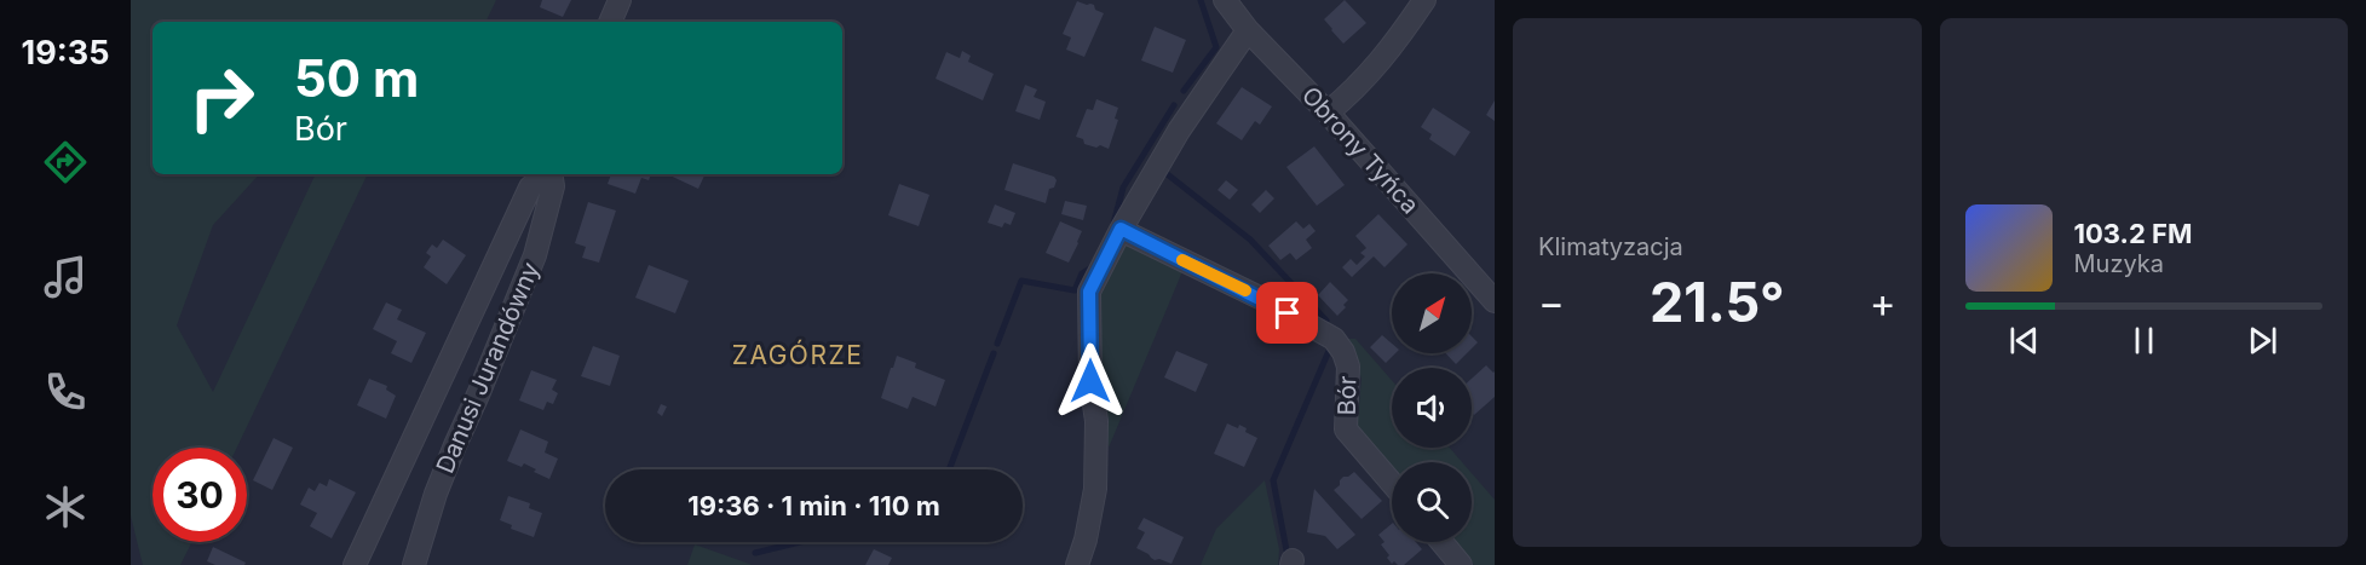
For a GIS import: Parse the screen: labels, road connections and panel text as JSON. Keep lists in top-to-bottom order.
{
  "streets": {
    "street": ["Obrony Tyńca", "Danusi Jurandówny", "Bór"]
  },
  "districts": ["ZAGÓRZE"],
  "north": "top right",
  "page": {
    "tabs": "19:35",
    "tile": "Klimatyzacja",
    "turn": ["50 m", "Bór"],
    "song": ["103.2 FM", "Muzyka"],
    "heat": ["−", "21.5°", "+"],
    "limit": "30",
    "trip": "19:36 · 1 min · 110 m"
  }
}
